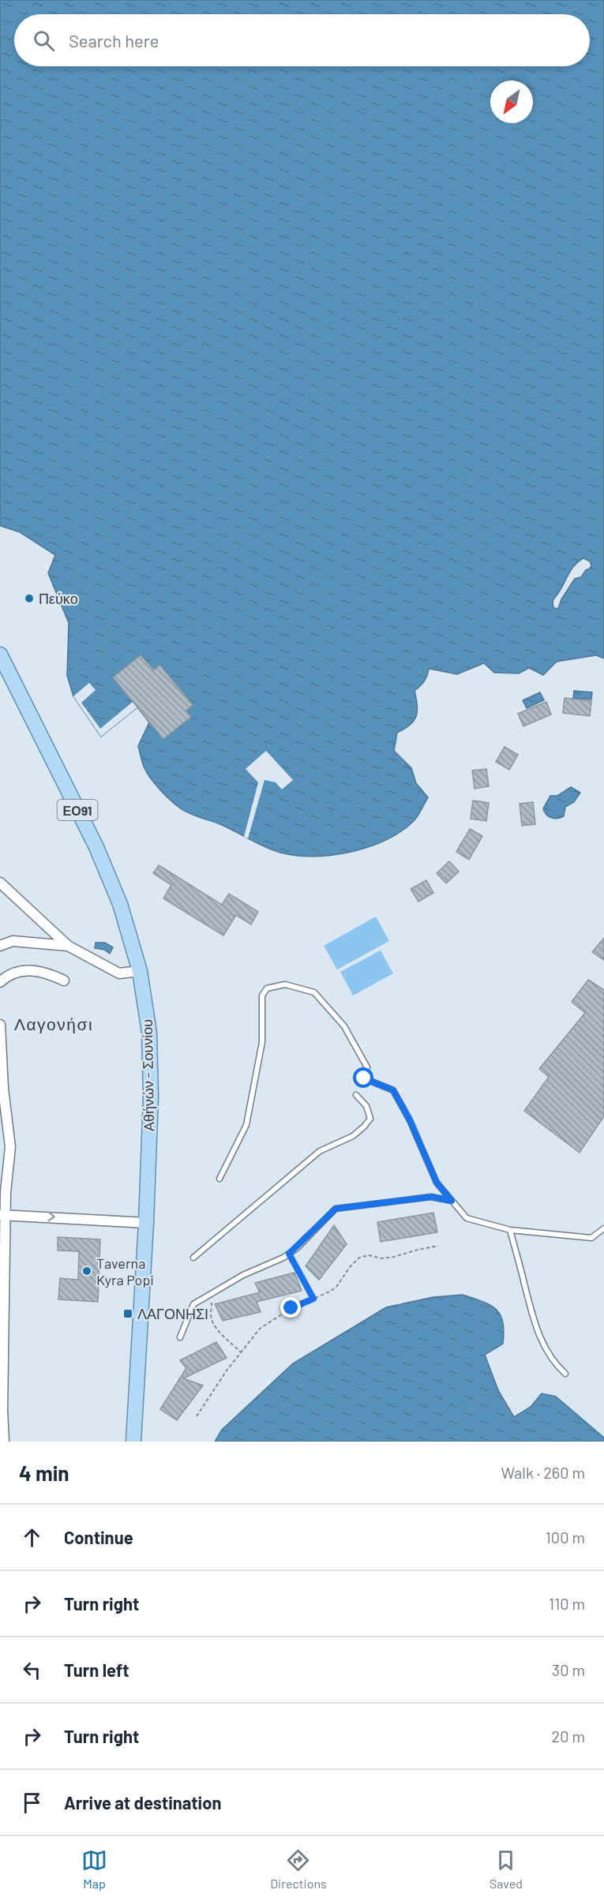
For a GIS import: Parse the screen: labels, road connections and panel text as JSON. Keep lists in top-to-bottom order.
{
  "streets": {
    "main road": ["ΕΟ91", "Αθήνών - Σουνίου"]
  },
  "districts": ["Λαγονήσι"],
  "places": {
    "other": ["Πεύκο", "Taverna Kyra Popi"],
    "transit": ["ΛΑΓΟΝΗΣΙ"]
  },
  "north": "bottom left",
  "page": {
    "search": "Search here",
    "heading": ["4 min", "Walk · 260 m"],
    "list": [
      ["Continue", "100 m"],
      ["Turn right", "110 m"],
      ["Turn left", "30 m"],
      ["Turn right", "20 m"],
      "Arrive at destination"
    ],
    "nav": ["Map", "Directions", "Saved"]
  }
}
